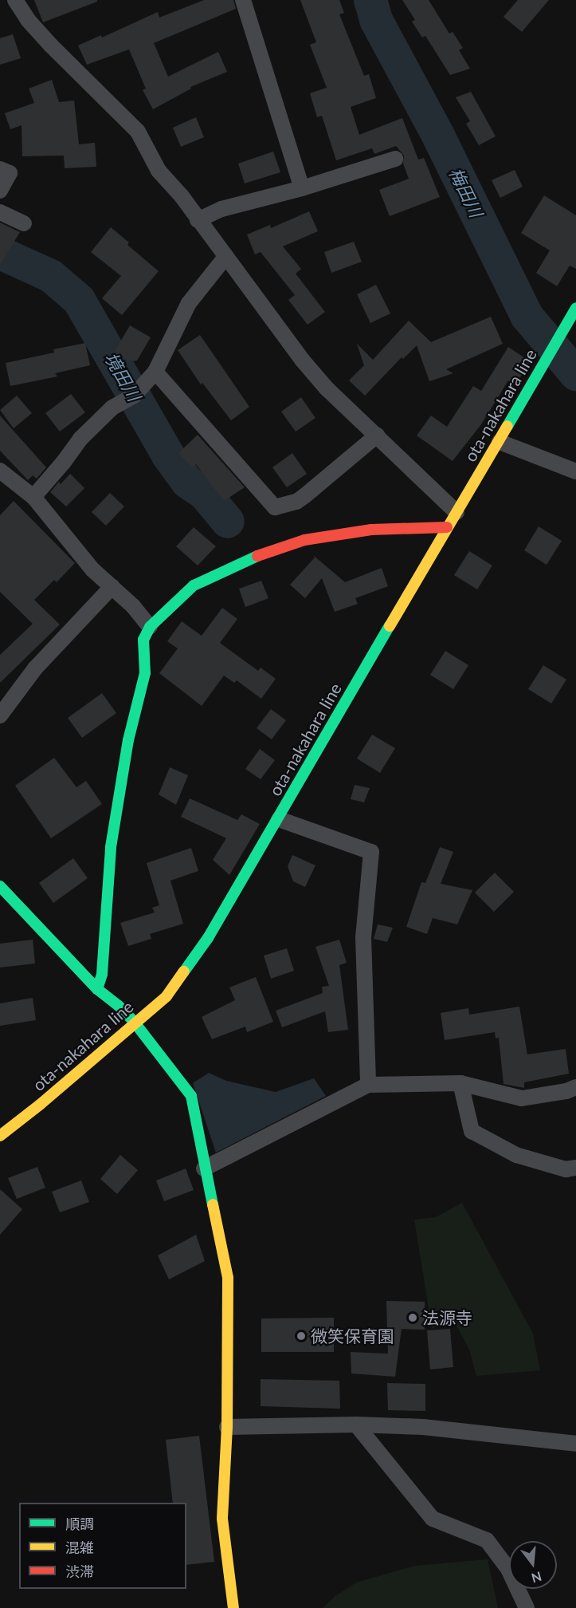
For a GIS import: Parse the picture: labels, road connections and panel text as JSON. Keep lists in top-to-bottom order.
{
  "streets": {
    "street": ["ota-nakahara line"]
  },
  "water": ["梅田川", "境田川"],
  "places": ["法源寺", "微笑保育園"],
  "legend": ["順調", "混雑", "渋滞"],
  "north": "bottom"
}
